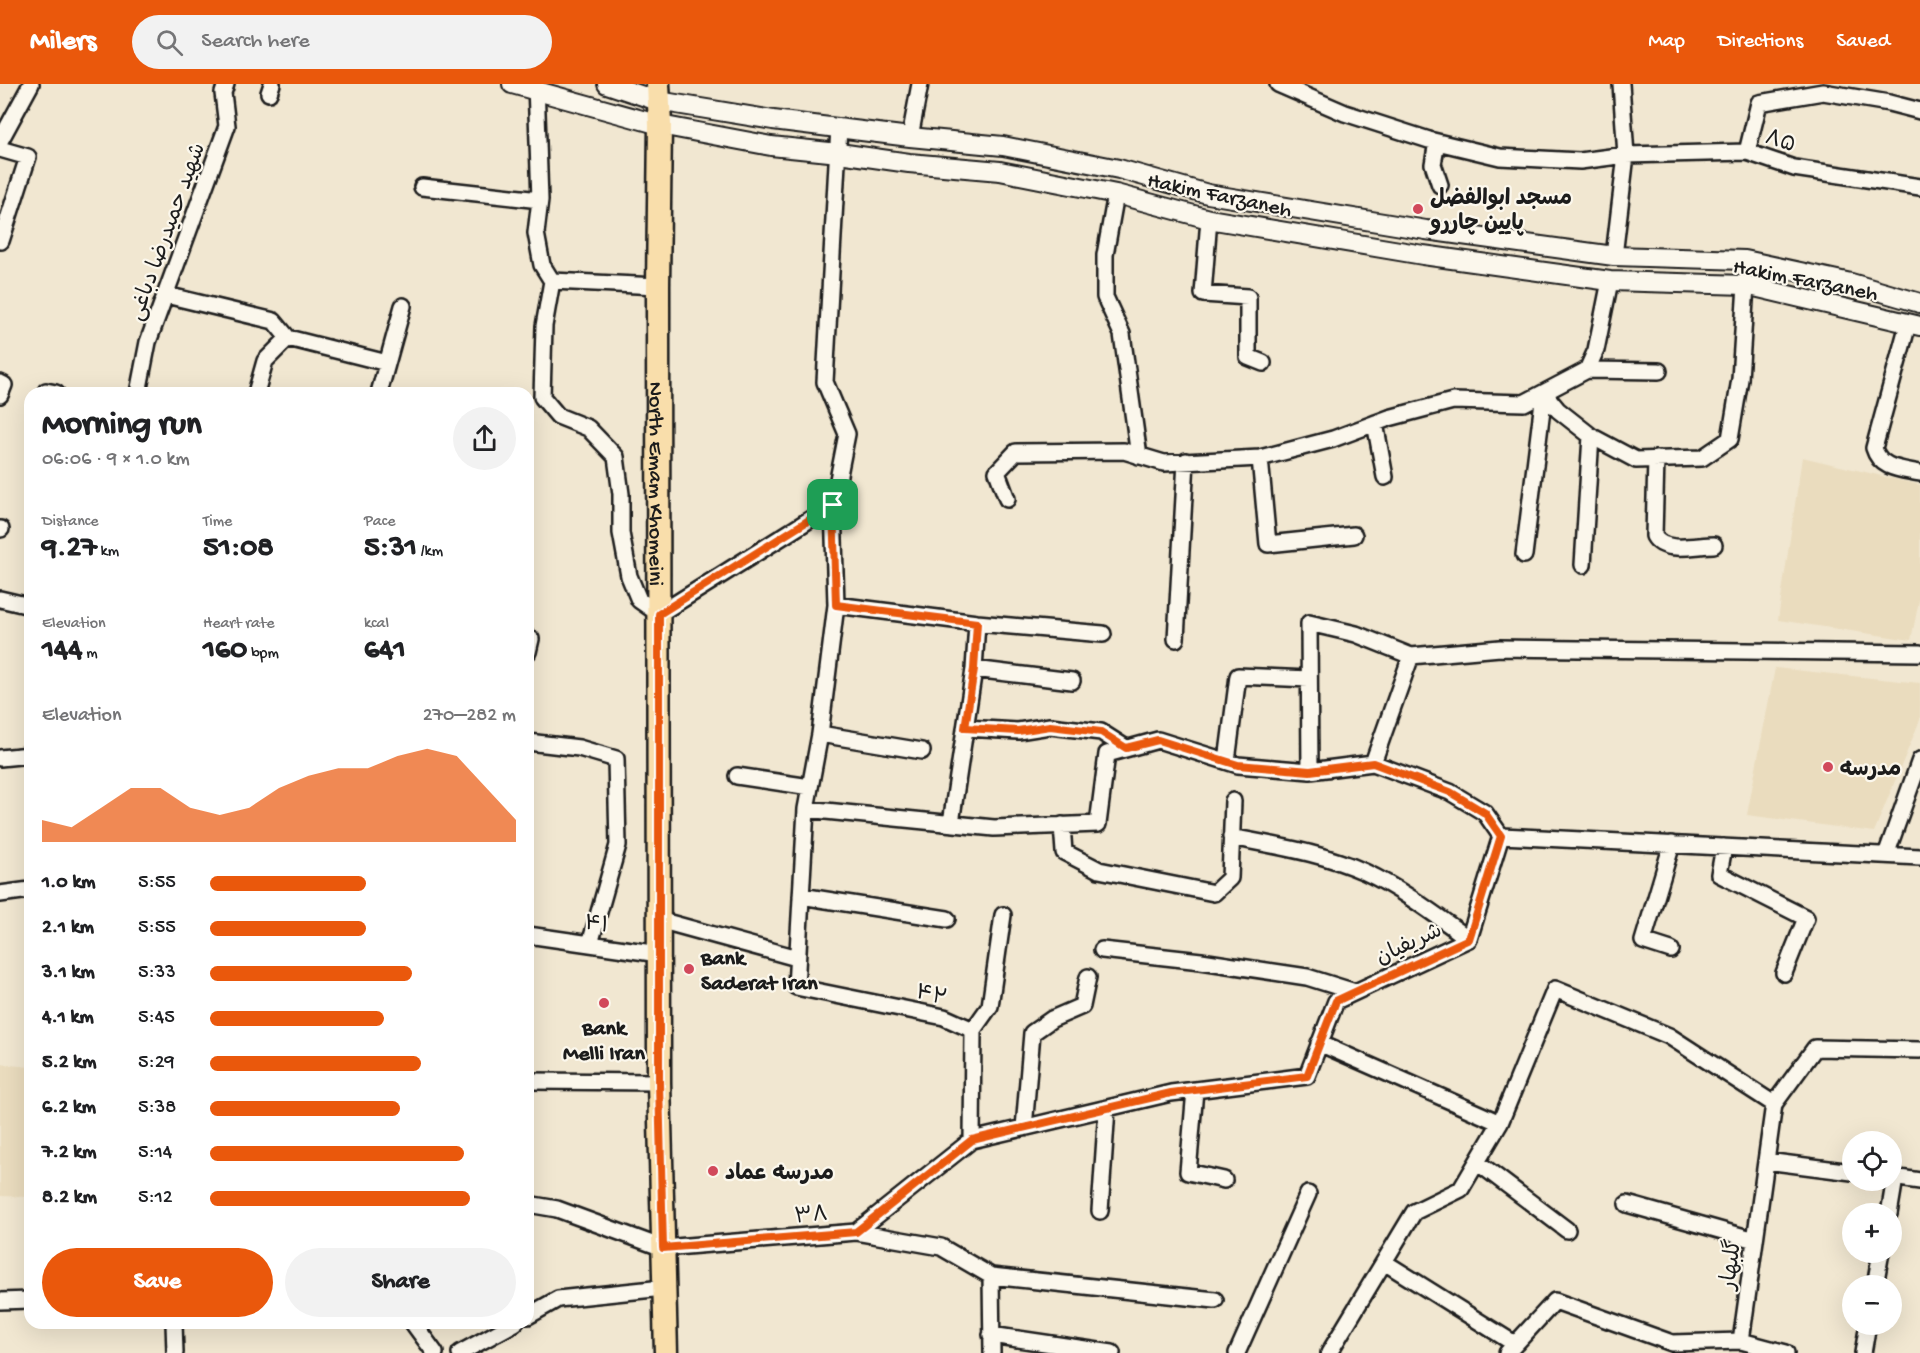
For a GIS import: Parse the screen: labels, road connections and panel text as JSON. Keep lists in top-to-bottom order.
{
  "streets": {
    "main road": ["North Emam Khomeini"],
    "street": [
      "۸۵",
      "Hakim Farzaneh",
      "شهید حمیدرضا دباغی",
      "۴۱",
      "شریفیان",
      "۴۲",
      "۳۸",
      "گلبهار"
    ]
  },
  "crossings": [
    ["Hakim Farzaneh", "North Emam Khomeini"],
    ["North Emam Khomeini", "۴۱"],
    ["North Emam Khomeini", "۳۸"]
  ],
  "places": [
    "مسجد ابوالفضل پایین چاررو",
    "مدرسه",
    "Bank Saderat Iran",
    "Bank Melli Iran",
    "مدرسه عماد"
  ],
  "page": {
    "header": "Milers",
    "search": "Search here",
    "nav": ["Map", "Directions", "Saved"],
    "heading": ["Morning run", "06:06 · 9 × 1.0 km"],
    "stats": [
      ["Distance", "9.27 km"],
      ["Time", "51:08"],
      ["Pace", "5:31 /km"],
      ["Elevation", "144 m"],
      ["Heart rate", "160 bpm"],
      ["kcal", "641"]
    ],
    "chart": ["Elevation", "270–282 m"],
    "list": [
      {
        "name": "1.0 km",
        "note": "5:55"
      },
      {
        "name": "2.1 km",
        "note": "5:55"
      },
      {
        "name": "3.1 km",
        "note": "5:33"
      },
      {
        "name": "4.1 km",
        "note": "5:45"
      },
      {
        "name": "5.2 km",
        "note": "5:29"
      },
      {
        "name": "6.2 km",
        "note": "5:38"
      },
      {
        "name": "7.2 km",
        "note": "5:14"
      },
      {
        "name": "8.2 km",
        "note": "5:12"
      }
    ],
    "map_buttons": ["+", "−"],
    "buttons": ["Save", "Share"]
  }
}
